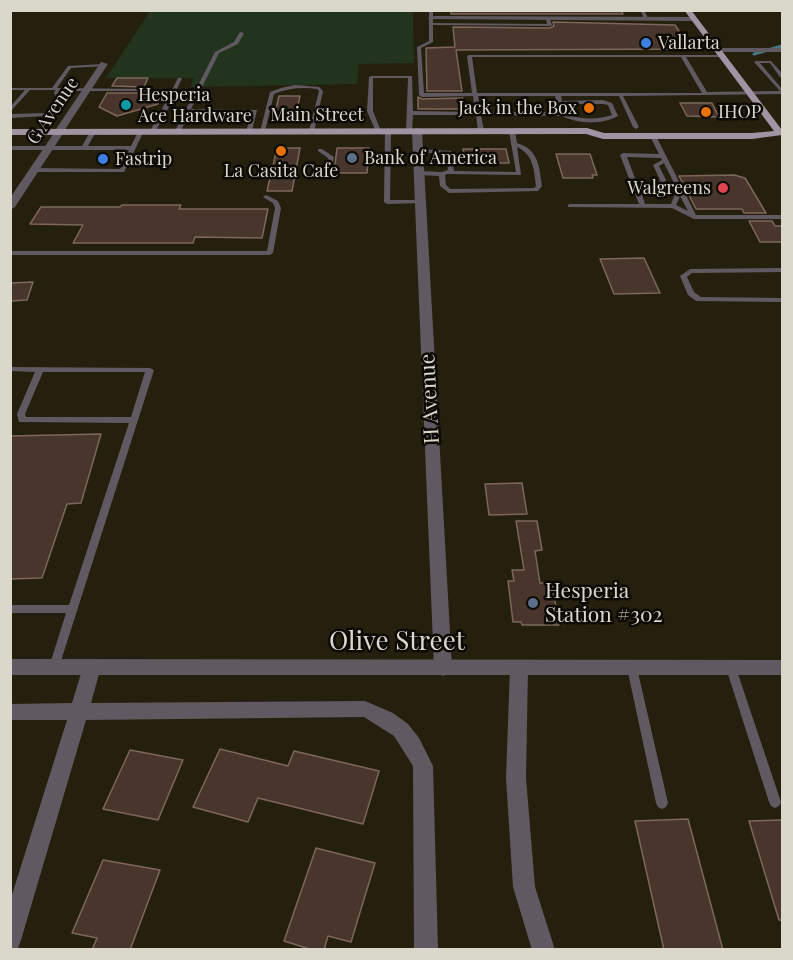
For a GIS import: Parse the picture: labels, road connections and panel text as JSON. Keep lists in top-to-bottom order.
{
  "streets": {
    "main road": ["Main Street"],
    "street": ["G Avenue", "H Avenue", "Olive Street"]
  },
  "crossings": [
    ["G Avenue", "Main Street"],
    ["Main Street", "H Avenue"],
    ["H Avenue", "Olive Street"]
  ],
  "places": [
    "Vallarta",
    "Hesperia Ace Hardware",
    "Jack in the Box",
    "IHOP",
    "La Casita Cafe",
    "Bank of America",
    "Fastrip",
    "Walgreens",
    "Hesperia Station #302"
  ]
}
